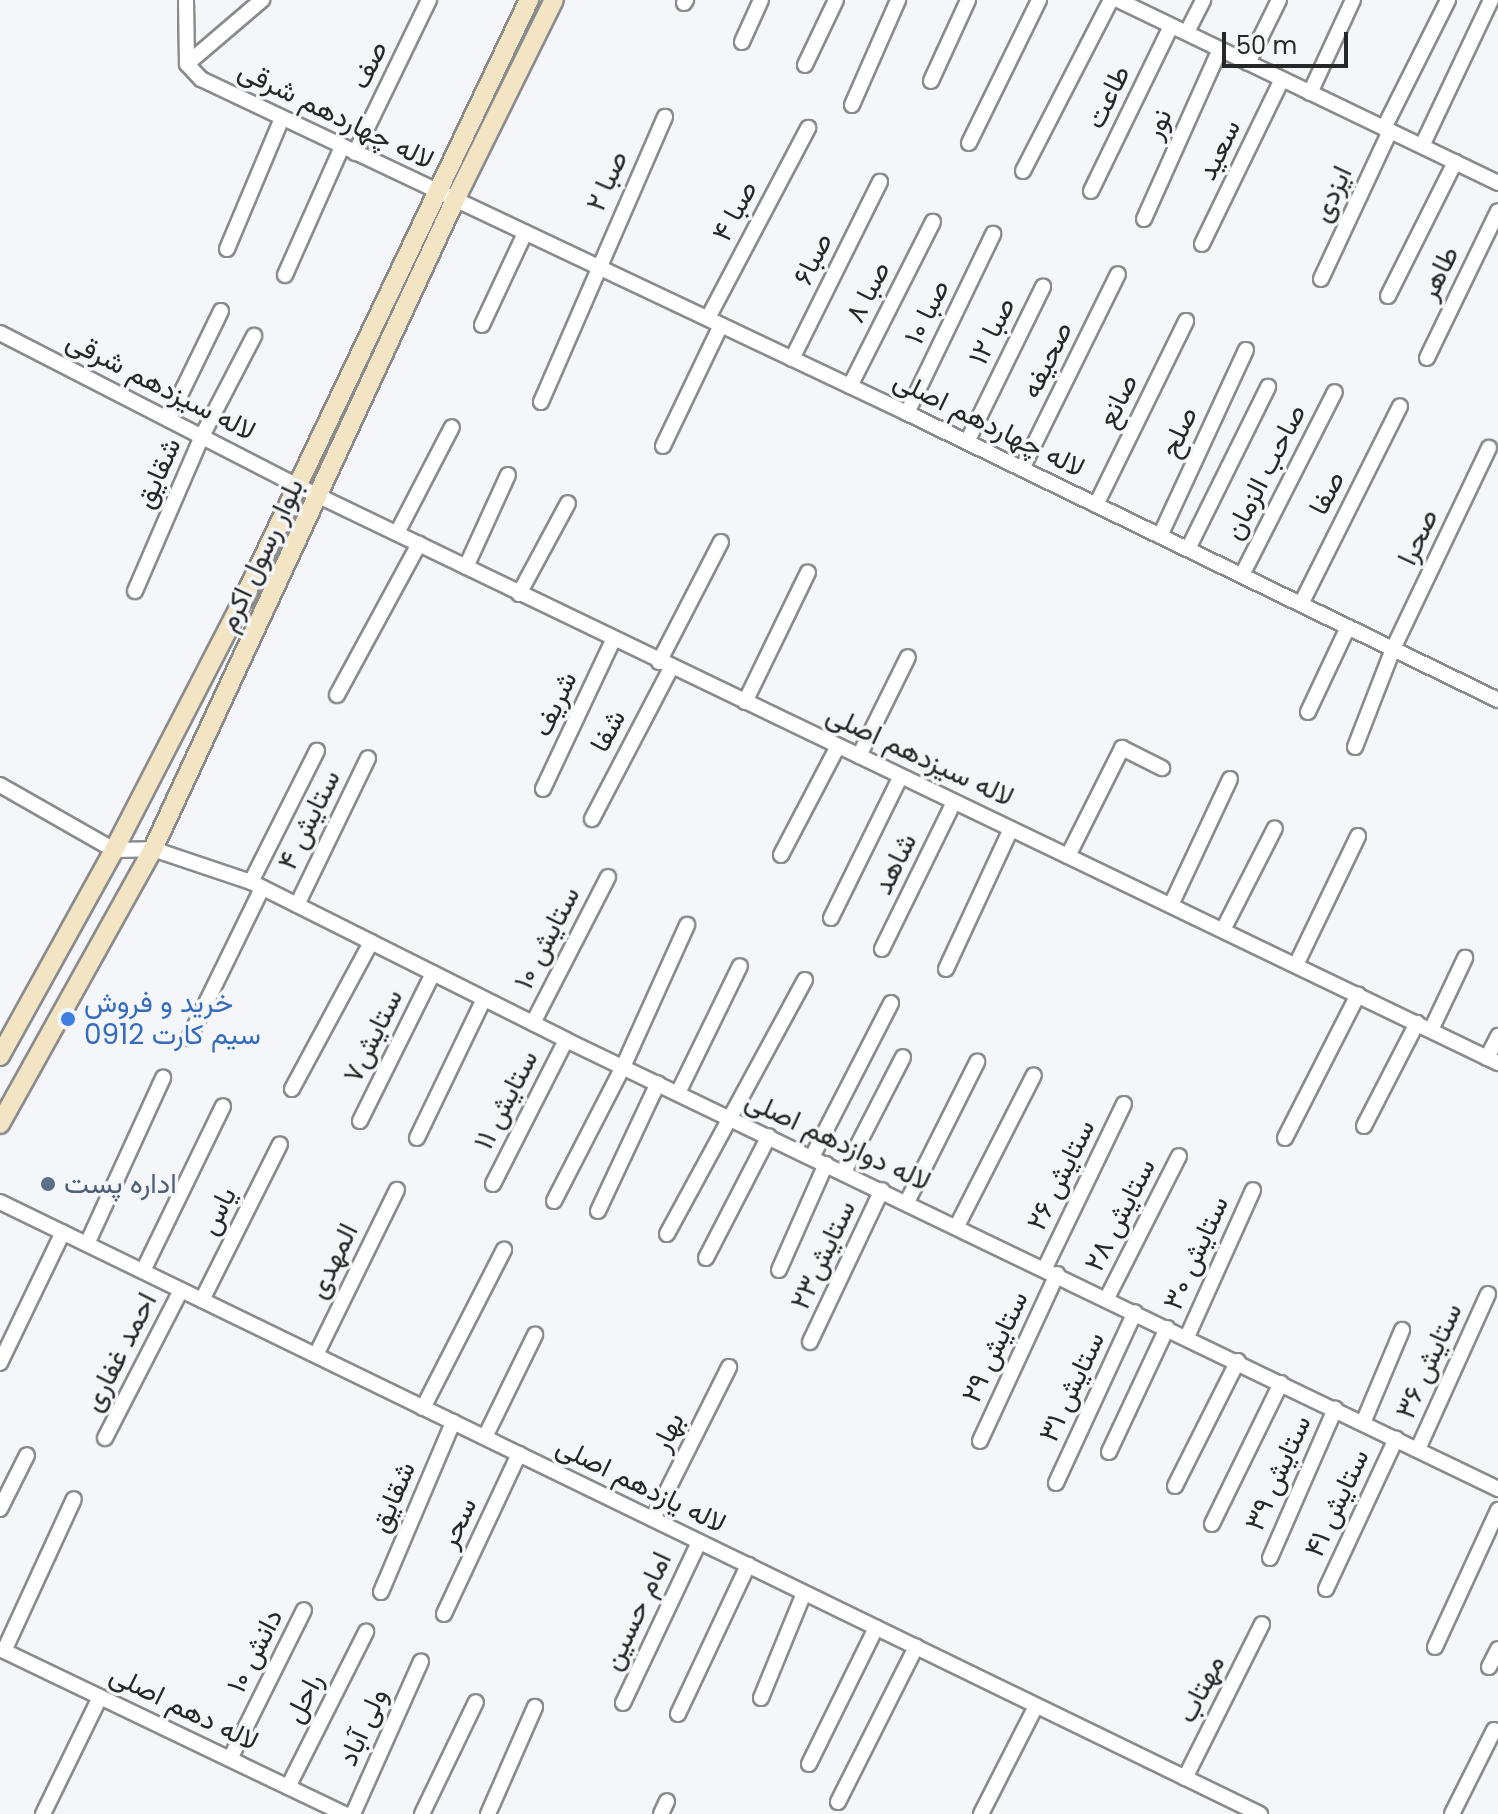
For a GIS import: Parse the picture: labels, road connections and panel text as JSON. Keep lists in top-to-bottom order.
{
  "streets": {
    "main road": ["بلوار رسول اکرم"],
    "street": [
      "صف",
      "طاعت",
      "لاله چهاردهم شرقی",
      "نور",
      "سعید",
      "صبا ۲",
      "ایزدی",
      "صبا ۴",
      "صبا۶",
      "طاهر",
      "صبا ۸",
      "صبا ۱۰",
      "صبا ۱۲",
      "صحیفه",
      "لاله سیزدهم شرقی",
      "صانع",
      "لاله چهاردهم اصلی",
      "صلح",
      "صاحب الزمان",
      "شقایق",
      "صفا",
      "صحرا",
      "شریف",
      "شفا",
      "لاله سیزدهم اصلی",
      "ستایش ۴",
      "شاهد",
      "ستایش ۱۰",
      "ستایش۷",
      "ستایش ۱۱",
      "لاله دوازدهم اصلی",
      "ستایش ۲۶",
      "یاس",
      "ستایش ۲۸",
      "ستایش ۳۰",
      "ستایش۲۳",
      "المهدی",
      "ستایش ۲۹",
      "احمد غفاری",
      "ستایش ۳۶",
      "ستایش ۳۱",
      "بهار",
      "ستایش ۳۹",
      "لاله یازدهم اصلی",
      "ستایش ۴۱",
      "سحر",
      "امام حسین",
      "دانش ۱۰",
      "مهتاب",
      "راحل",
      "لاله دهم اصلی",
      "ولی آباد"
    ]
  },
  "crossings": [
    ["صف", "لاله چهاردهم شرقی"],
    ["لاله چهاردهم شرقی", "لاله چهاردهم اصلی"],
    ["لاله چهاردهم شرقی", "بلوار رسول اکرم"],
    ["صبا ۲", "لاله چهاردهم اصلی"],
    ["صبا ۴", "لاله چهاردهم اصلی"],
    ["صبا۶", "لاله چهاردهم اصلی"],
    ["صبا ۸", "لاله چهاردهم اصلی"],
    ["صبا ۱۰", "لاله چهاردهم اصلی"],
    ["صبا ۱۲", "لاله چهاردهم اصلی"],
    ["صحیفه", "لاله چهاردهم اصلی"],
    ["لاله سیزدهم شرقی", "شقایق"],
    ["لاله سیزدهم شرقی", "بلوار رسول اکرم"],
    ["لاله سیزدهم شرقی", "لاله سیزدهم اصلی"],
    ["صانع", "لاله چهاردهم اصلی"],
    ["لاله چهاردهم اصلی", "صلح"],
    ["لاله چهاردهم اصلی", "صاحب الزمان"],
    ["لاله چهاردهم اصلی", "صفا"],
    ["لاله چهاردهم اصلی", "صحرا"],
    ["لاله چهاردهم اصلی", "بلوار رسول اکرم"],
    ["شقایق", "لاله یازدهم اصلی"],
    ["بلوار رسول اکرم", "لاله سیزدهم اصلی"],
    ["بلوار رسول اکرم", "لاله دوازدهم اصلی"],
    ["شریف", "لاله سیزدهم اصلی"],
    ["شفا", "لاله سیزدهم اصلی"],
    ["لاله سیزدهم اصلی", "شاهد"],
    ["ستایش ۴", "لاله دوازدهم اصلی"],
    ["ستایش ۱۰", "لاله دوازدهم اصلی"],
    ["ستایش۷", "لاله دوازدهم اصلی"],
    ["ستایش ۱۱", "لاله دوازدهم اصلی"],
    ["لاله دوازدهم اصلی", "ستایش ۲۶"],
    ["لاله دوازدهم اصلی", "ستایش ۲۸"],
    ["لاله دوازدهم اصلی", "ستایش ۳۰"],
    ["لاله دوازدهم اصلی", "ستایش۲۳"],
    ["لاله دوازدهم اصلی", "ستایش ۲۹"],
    ["لاله دوازدهم اصلی", "ستایش ۳۶"],
    ["لاله دوازدهم اصلی", "ستایش ۳۱"],
    ["لاله دوازدهم اصلی", "ستایش ۳۹"],
    ["لاله دوازدهم اصلی", "ستایش ۴۱"],
    ["ستایش ۲۶", "ستایش ۲۹"],
    ["یاس", "لاله یازدهم اصلی"],
    ["المهدی", "لاله یازدهم اصلی"],
    ["احمد غفاری", "لاله یازدهم اصلی"],
    ["بهار", "لاله یازدهم اصلی"],
    ["لاله یازدهم اصلی", "سحر"],
    ["لاله یازدهم اصلی", "امام حسین"],
    ["لاله یازدهم اصلی", "مهتاب"],
    ["دانش ۱۰", "لاله دهم اصلی"],
    ["راحل", "لاله دهم اصلی"]
  ],
  "places": ["خرید و فروش سیم کارت 0912", "اداره پست"],
  "scale_bar": "50 m"
}
